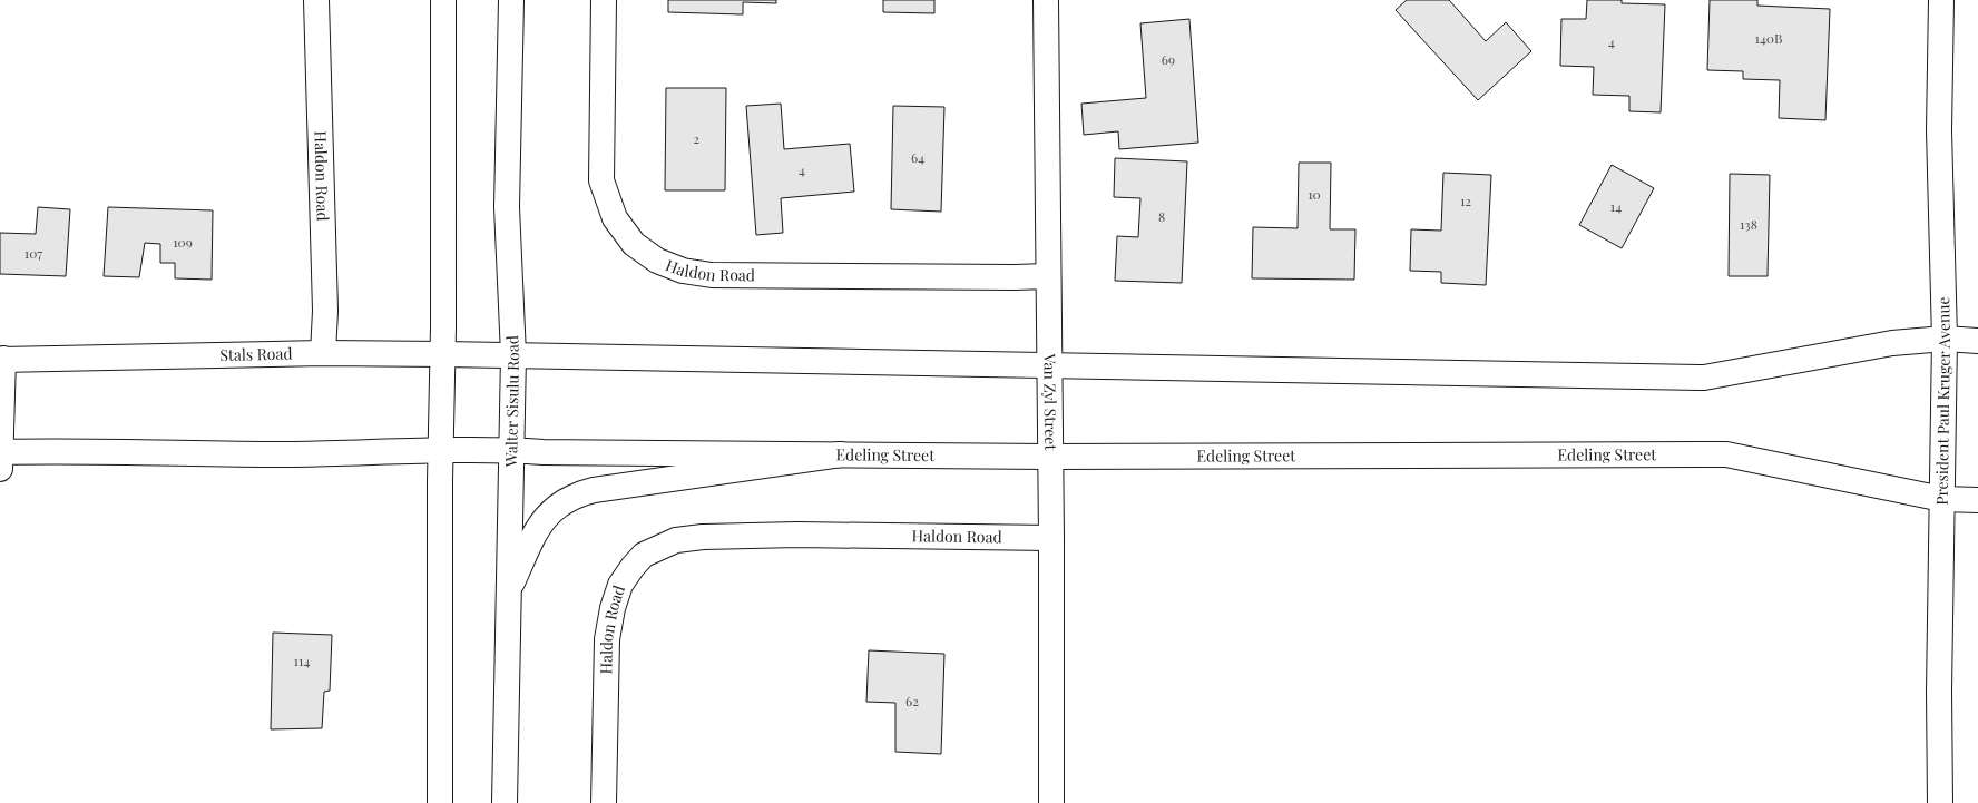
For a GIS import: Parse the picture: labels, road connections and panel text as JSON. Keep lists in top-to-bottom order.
{
  "streets": {
    "main road": [
      "Haldon Road",
      "Stals Road",
      "Walter Sisulu Road",
      "President Paul Kruger Avenue",
      "Van Zyl Street",
      "Edeling Street"
    ]
  },
  "crossings": [
    ["Haldon Road", "Stals Road"],
    ["Haldon Road", "Van Zyl Street"],
    ["Stals Road", "Walter Sisulu Road"],
    ["Walter Sisulu Road", "Edeling Street"],
    ["President Paul Kruger Avenue", "Edeling Street"],
    ["Van Zyl Street", "Edeling Street"]
  ],
  "house_numbers": [
    "140B",
    "4",
    "69",
    "2",
    "64",
    "4",
    "10",
    "12",
    "14",
    "8",
    "138",
    "109",
    "107",
    "114",
    "62"
  ]
}
